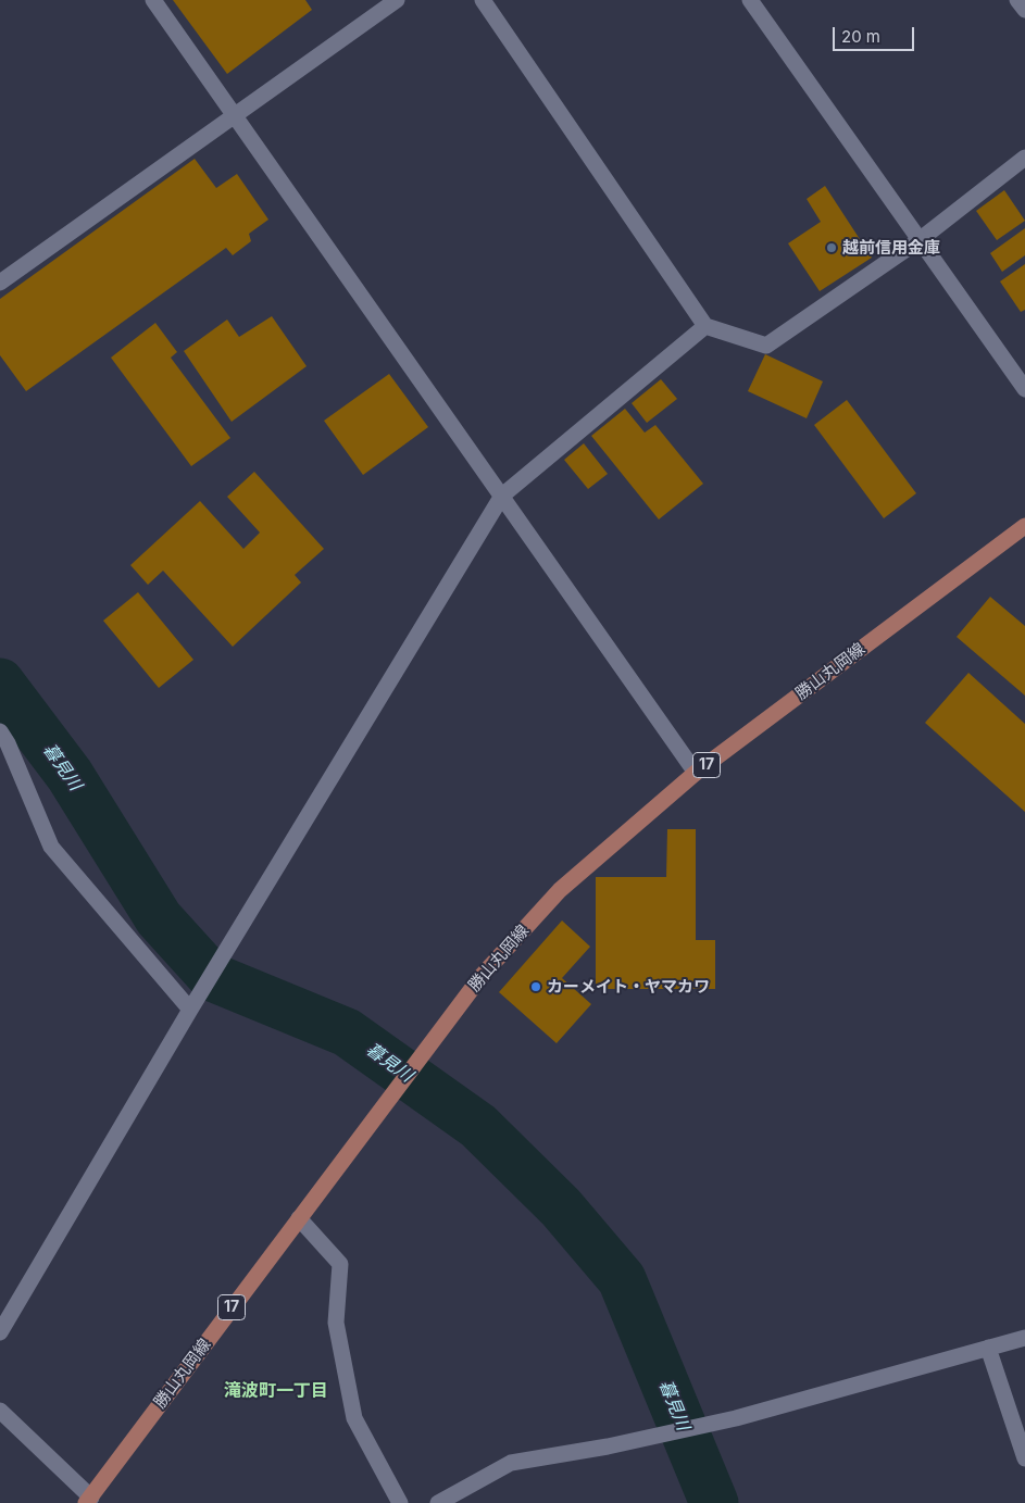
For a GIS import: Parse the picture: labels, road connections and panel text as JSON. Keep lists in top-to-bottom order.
{
  "streets": {
    "main road": ["勝山丸岡線", "17"]
  },
  "districts": ["滝波町一丁目"],
  "water": ["暮見川"],
  "places": ["越前信用金庫", "カーメイト・ヤマカワ"],
  "scale_bar": "20 m"
}
